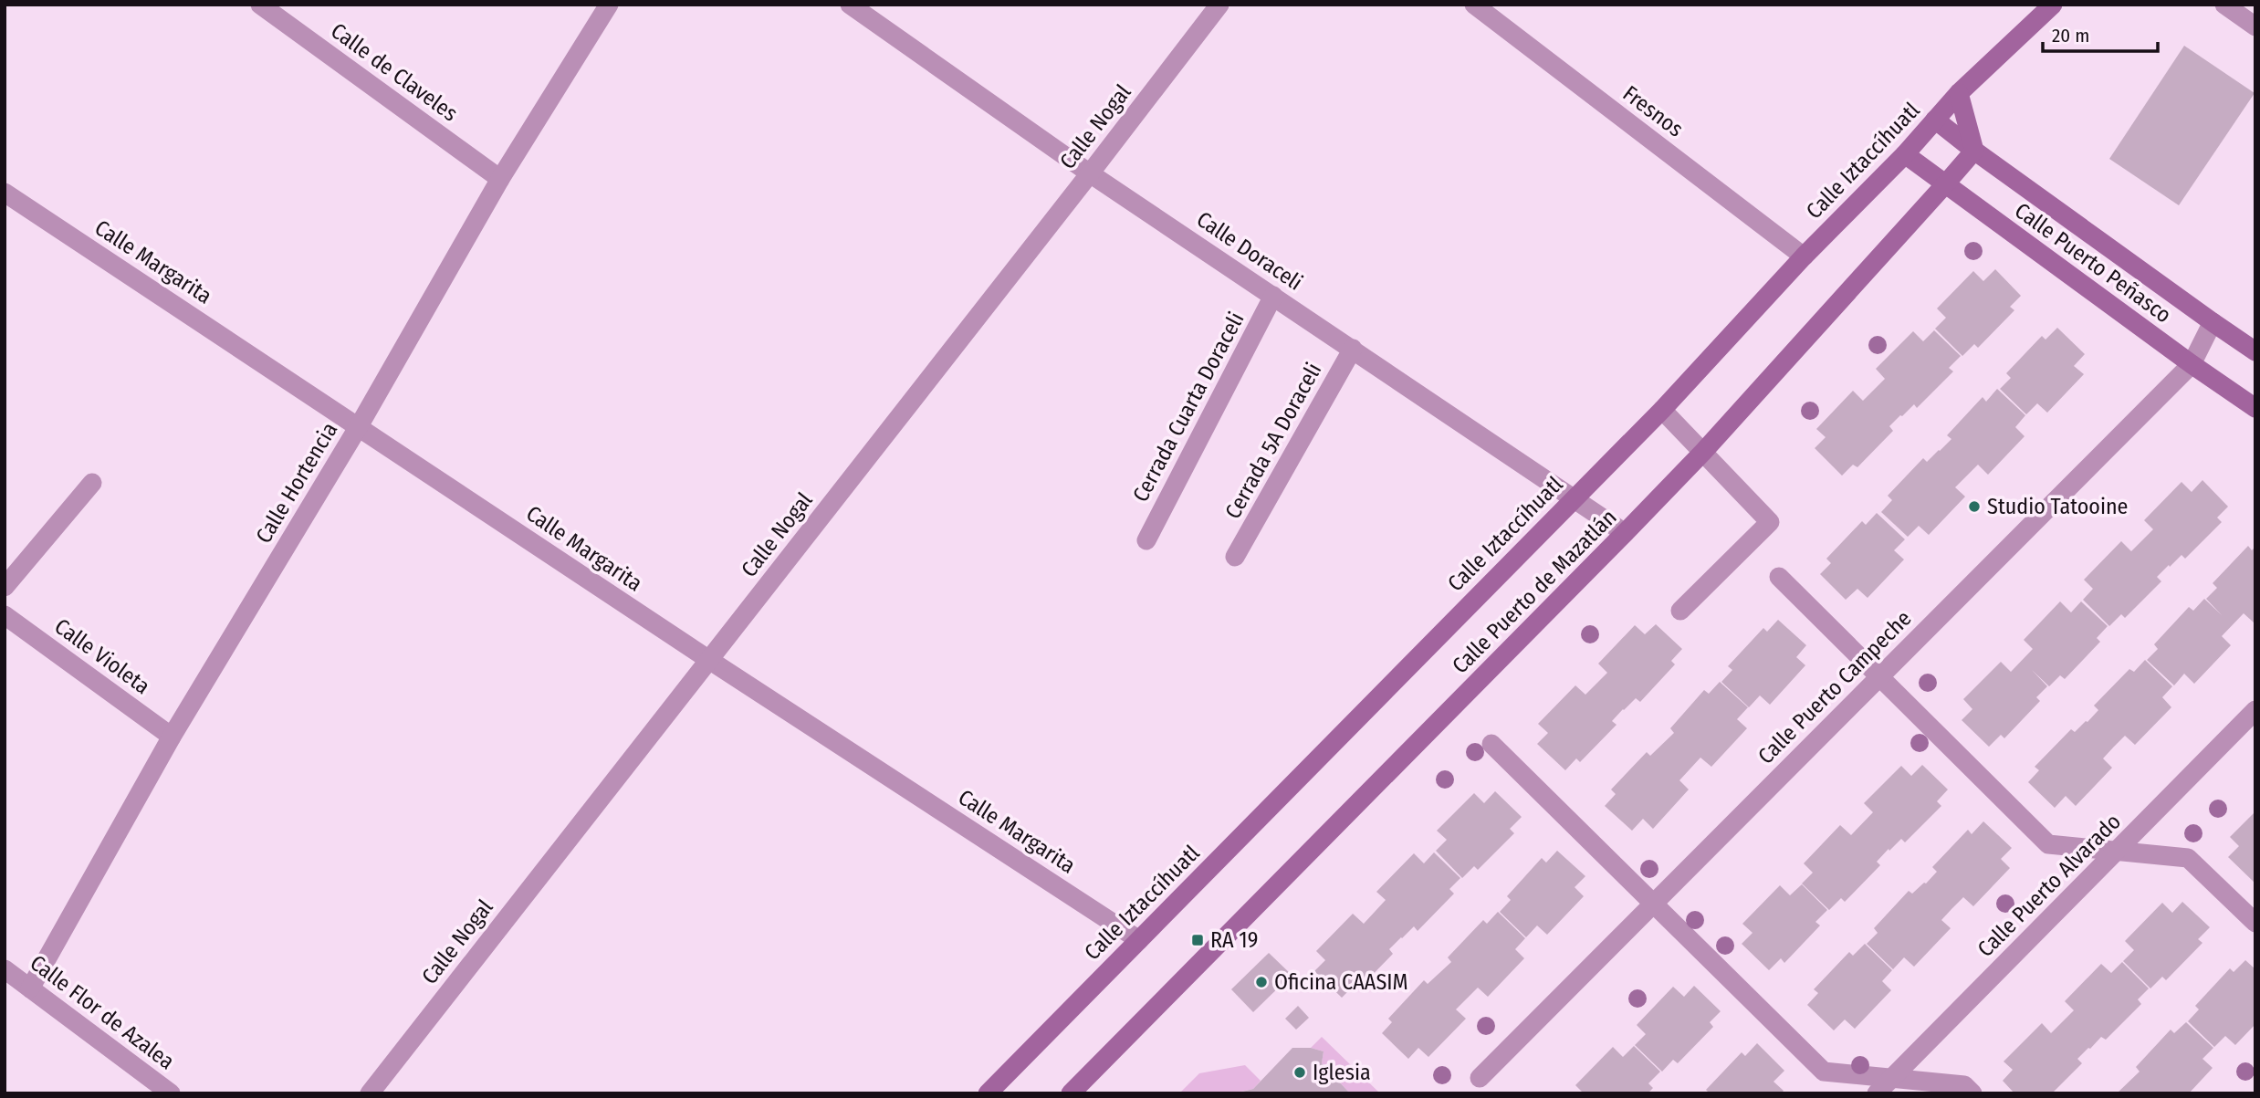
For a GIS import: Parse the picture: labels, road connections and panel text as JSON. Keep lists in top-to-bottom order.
{
  "streets": {
    "main road": ["Calle Iztaccíhuatl", "Calle Puerto Peñasco", "Calle Puerto de Mazatlán"],
    "street": [
      "Calle de Claveles",
      "Fresnos",
      "Calle Nogal",
      "Calle Doraceli",
      "Calle Margarita",
      "Cerrada Cuarta Doraceli",
      "Cerrada 5A Doraceli",
      "Calle Hortencia",
      "Calle Violeta",
      "Calle Puerto Campeche",
      "Calle Puerto Alvarado",
      "Calle Flor de Azalea"
    ]
  },
  "crossings": [
    ["Calle de Claveles", "Calle Hortencia"],
    ["Fresnos", "Calle Iztaccíhuatl"],
    ["Calle Nogal", "Calle Doraceli"],
    ["Calle Nogal", "Calle Margarita"],
    ["Calle Iztaccíhuatl", "Calle Doraceli"],
    ["Calle Iztaccíhuatl", "Calle Margarita"],
    ["Calle Iztaccíhuatl", "Calle Puerto Peñasco"],
    ["Calle Doraceli", "Cerrada Cuarta Doraceli"],
    ["Calle Doraceli", "Cerrada 5A Doraceli"],
    ["Calle Doraceli", "Calle Puerto de Mazatlán"],
    ["Calle Margarita", "Calle Hortencia"],
    ["Calle Puerto Peñasco", "Calle Puerto de Mazatlán"],
    ["Calle Puerto Peñasco", "Calle Puerto Campeche"],
    ["Calle Hortencia", "Calle Violeta"],
    ["Calle Hortencia", "Calle Flor de Azalea"]
  ],
  "places": {
    "other": ["Studio Tatooine", "Oficina CAASIM", "Iglesia"],
    "transit": ["RA 19"]
  },
  "scale_bar": "20 m"
}
